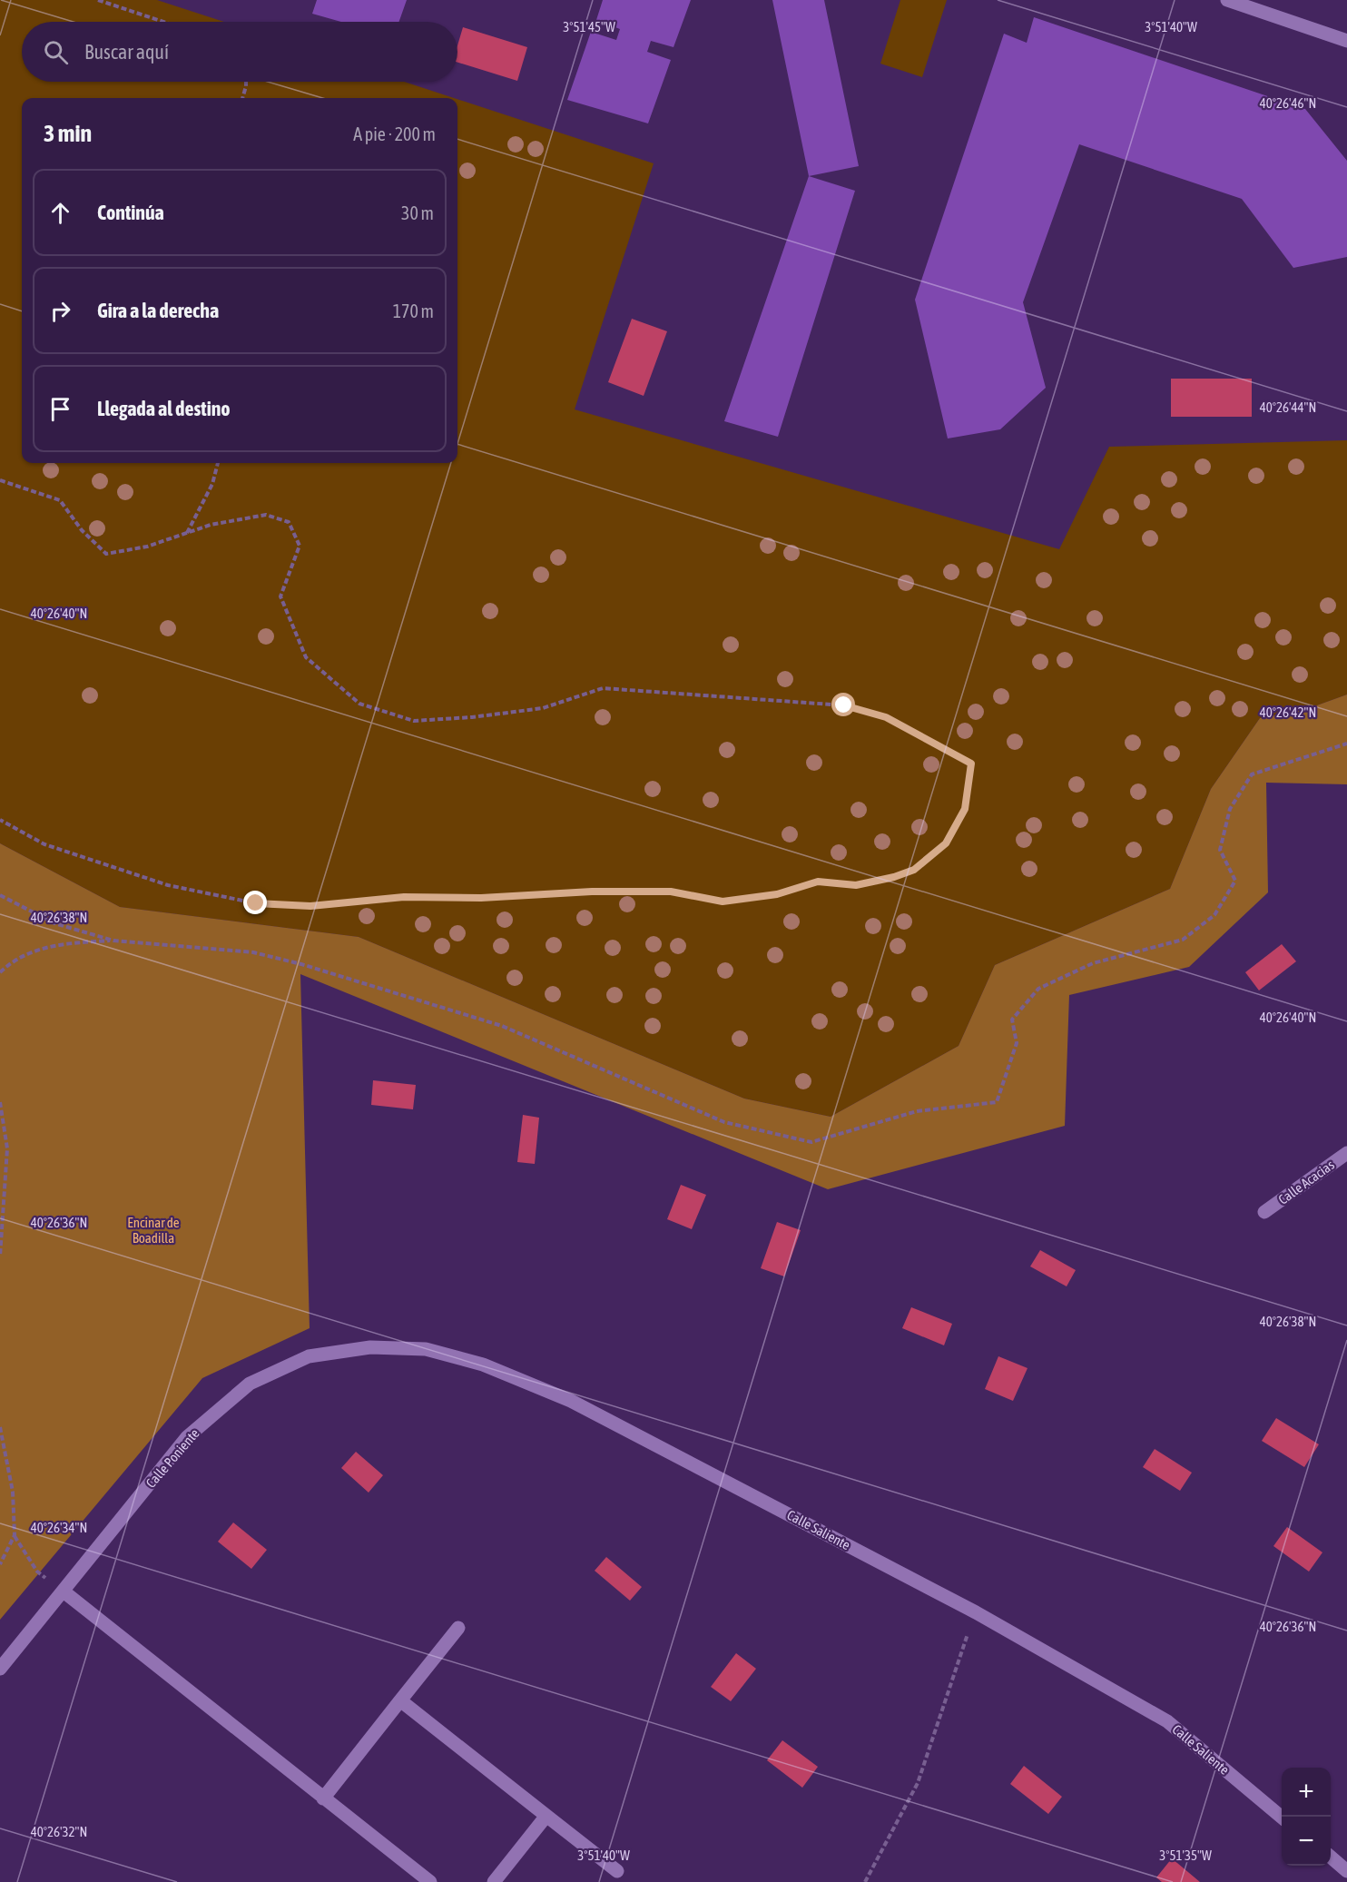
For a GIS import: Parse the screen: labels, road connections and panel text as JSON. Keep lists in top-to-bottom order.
{
  "streets": {
    "street": ["Calle Acacias", "Calle Poniente", "Calle Saliente"]
  },
  "crossings": [
    ["Calle Poniente", "Calle Saliente"]
  ],
  "parks": ["Encinar de Boadilla"],
  "page": {
    "search": "Buscar aquí",
    "heading": ["3 min", "A pie · 200 m"],
    "list": [
      ["Continúa", "30 m"],
      ["Gira a la derecha", "170 m"],
      "Llegada al destino"
    ],
    "map_buttons": ["+", "−"]
  },
  "coordinates": [
    "3°51'45\"W",
    "3°51'40\"W",
    "40°26'46\"N",
    "40°26'44\"N",
    "40°26'40\"N",
    "40°26'42\"N",
    "40°26'38\"N",
    "40°26'36\"N",
    "40°26'34\"N",
    "40°26'32\"N",
    "3°51'35\"W"
  ]
}
